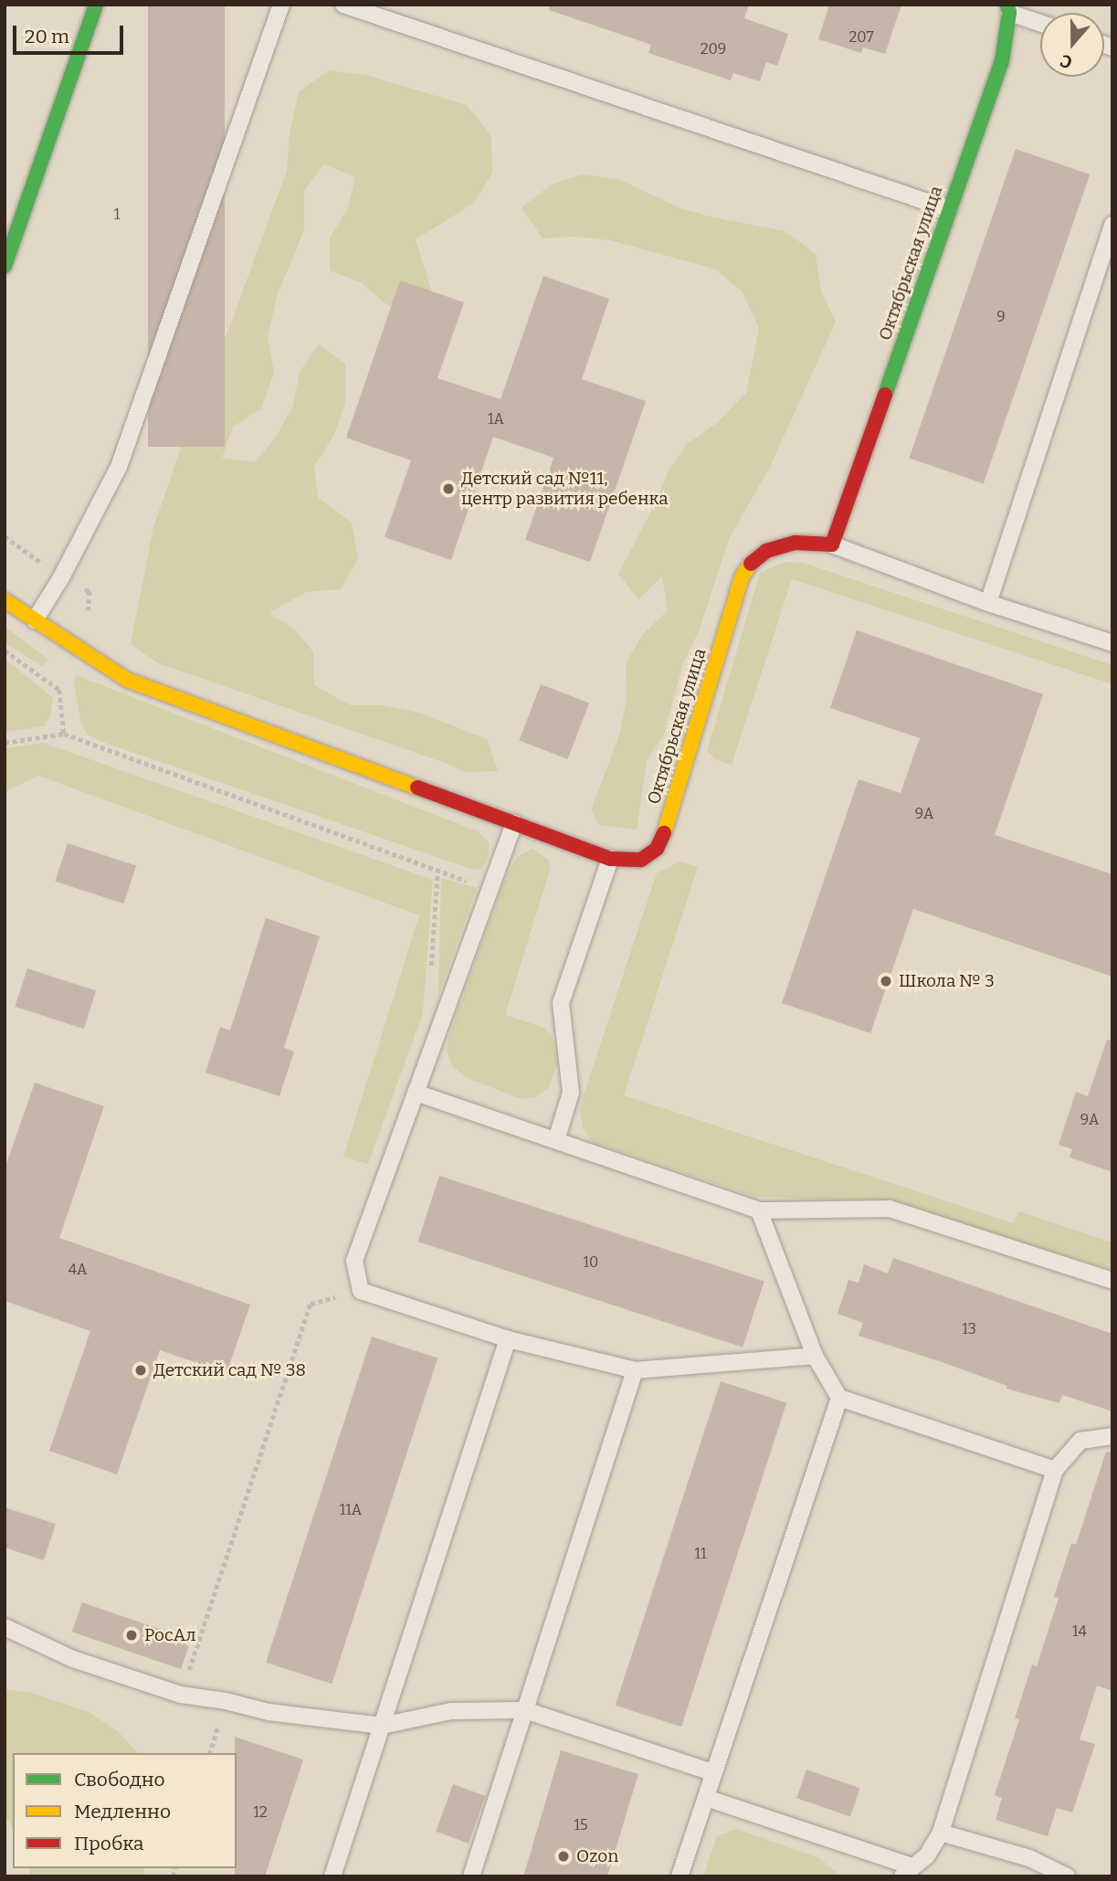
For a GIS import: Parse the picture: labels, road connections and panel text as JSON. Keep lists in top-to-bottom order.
{
  "streets": {
    "street": ["Октябрьская улица"]
  },
  "places": [
    "Детский сад №11, центр развития ребенка",
    "Школа № 3",
    "Детский сад № 38",
    "РосАл",
    "Ozon"
  ],
  "house_numbers": [
    "207",
    "209",
    "1",
    "9",
    "1А",
    "9А",
    "9А",
    "10",
    "4А",
    "13",
    "11А",
    "11",
    "14",
    "12",
    "15"
  ],
  "legend": ["Свободно", "Медленно", "Пробка"],
  "scale_bar": "20 m",
  "north": "bottom"
}
